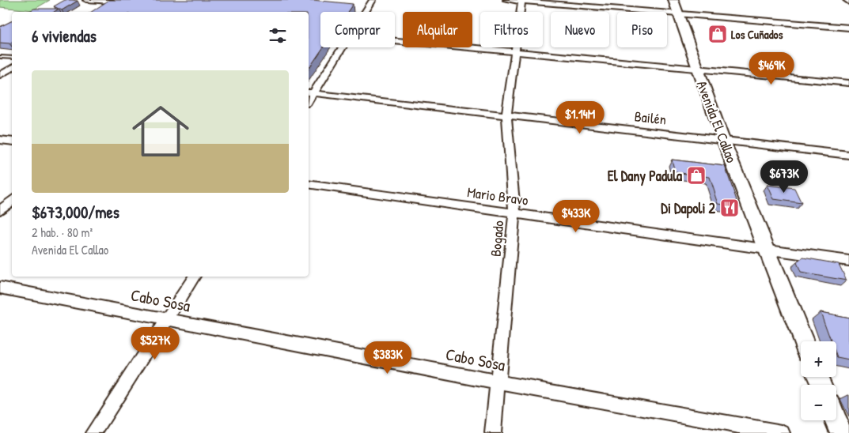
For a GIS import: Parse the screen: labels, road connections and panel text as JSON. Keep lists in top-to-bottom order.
{
  "streets": {
    "street": [
      "Bailén",
      "Avenida El Callao",
      "Mario Bravo",
      "Bogado",
      "Cabo Sosa"
    ]
  },
  "crossings": [
    ["Bailén", "Avenida El Callao"],
    ["Bailén", "Bogado"],
    ["Avenida El Callao", "Mario Bravo"],
    ["Mario Bravo", "Bogado"],
    ["Bogado", "Cabo Sosa"]
  ],
  "places": {
    "shop": ["Los Cuñados", "El Dany Padula"],
    "restaurant": ["Di Dapoli 2"]
  },
  "page": {
    "chip": [
      "Comprar",
      "Alquilar",
      "Filtros",
      "Nuevo",
      "Piso"
    ],
    "heading": "6 viviendas",
    "price": [
      "$469K",
      "$1.14M",
      "$673K",
      "$433K",
      "$527K",
      "$383K"
    ],
    "list": [
      {
        "name": "$673,000/mes",
        "note": "2 hab. · 80 m² · Avenida El Callao"
      }
    ],
    "map_buttons": ["+", "−"]
  }
}
